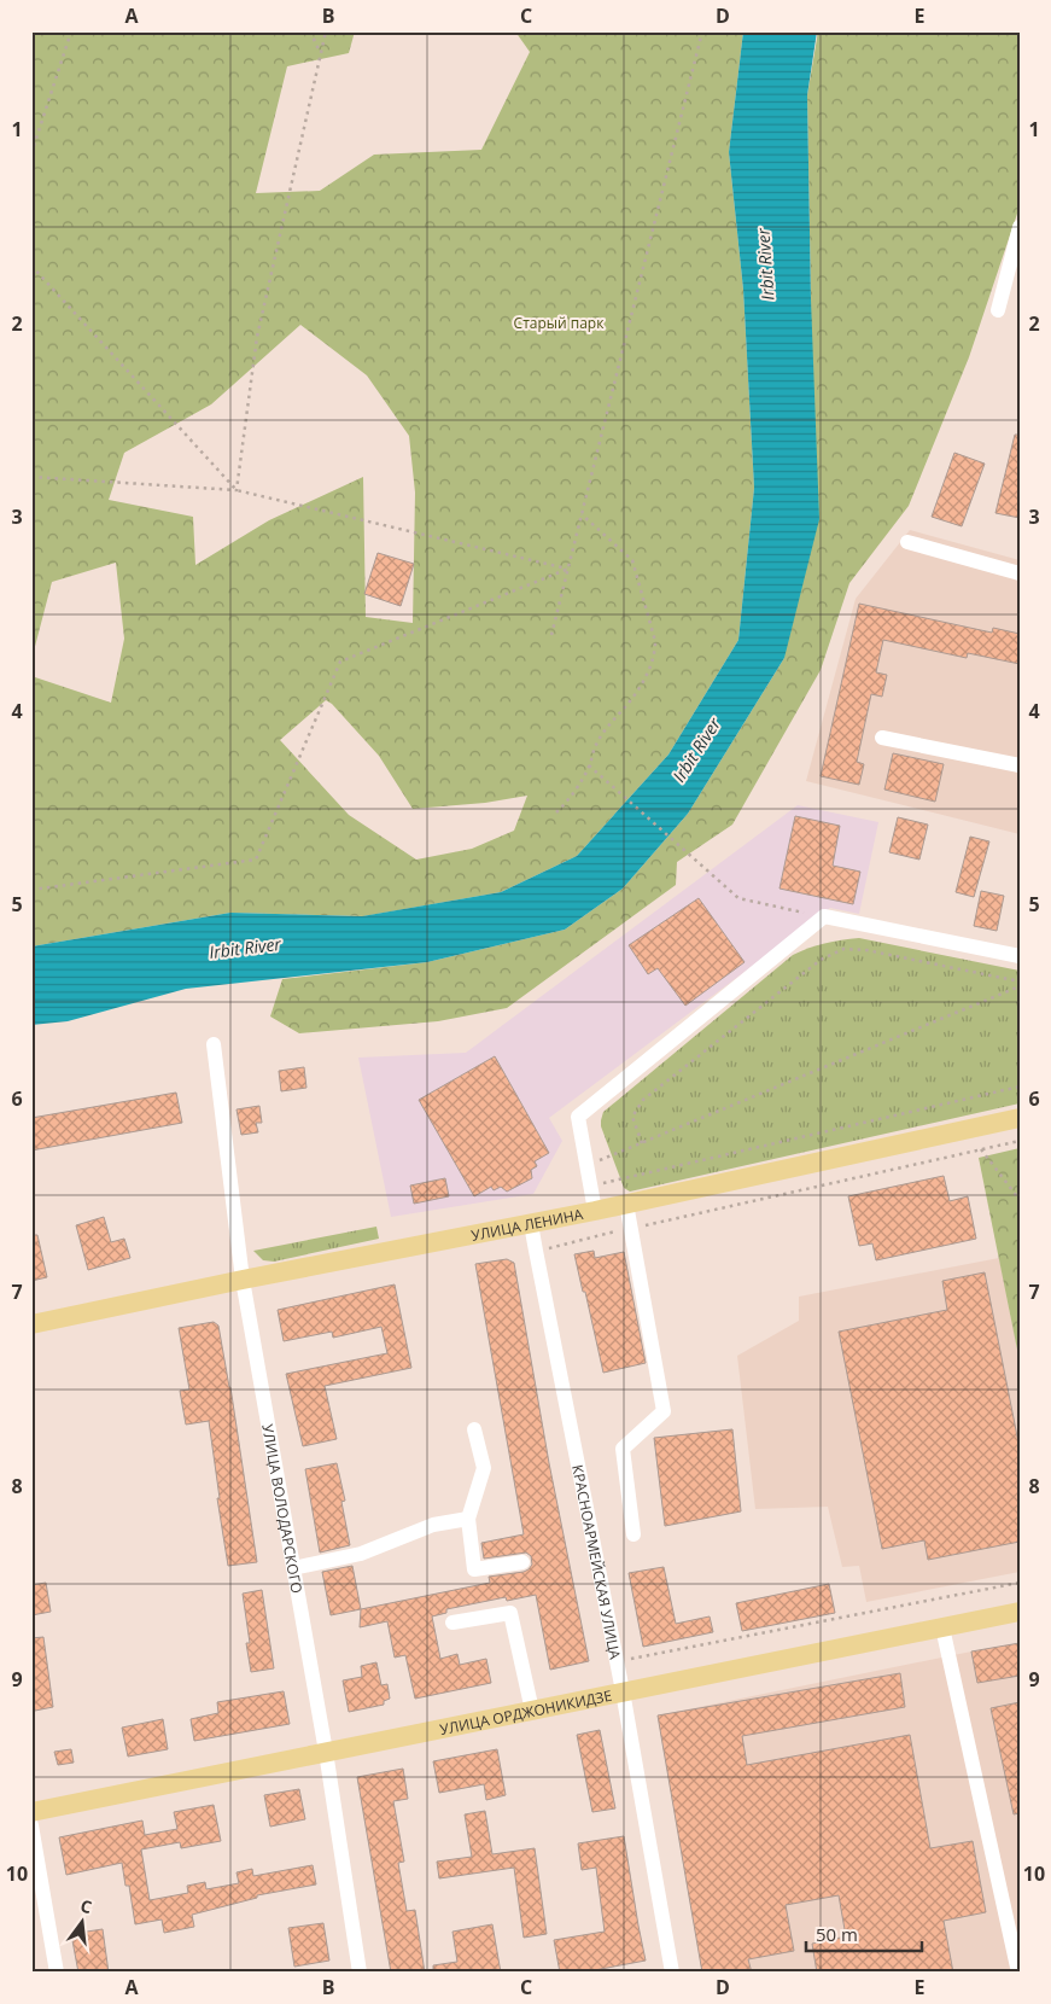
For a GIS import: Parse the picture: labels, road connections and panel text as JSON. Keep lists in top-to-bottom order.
{
  "streets": {
    "main road": ["УЛИЦА ЛЕНИНА", "УЛИЦА ОРДЖОНИКИДЗЕ"],
    "street": ["УЛИЦА ВОЛОДАРСКОГО", "КРАСНОАРМЕЙСКАЯ УЛИЦА"]
  },
  "crossings": [
    ["УЛИЦА ЛЕНИНА", "УЛИЦА ВОЛОДАРСКОГО"],
    ["УЛИЦА ЛЕНИНА", "КРАСНОАРМЕЙСКАЯ УЛИЦА"],
    ["УЛИЦА ВОЛОДАРСКОГО", "УЛИЦА ОРДЖОНИКИДЗЕ"],
    ["КРАСНОАРМЕЙСКАЯ УЛИЦА", "УЛИЦА ОРДЖОНИКИДЗЕ"]
  ],
  "water": ["Irbit River"],
  "parks": ["Старый парк"],
  "scale_bar": "50 m",
  "north": "top",
  "grid": {
    "columns": [
      "A",
      "B",
      "C",
      "D",
      "E"
    ],
    "rows": [
      "1",
      "2",
      "3",
      "4",
      "5",
      "6",
      "7",
      "8",
      "9",
      "10"
    ]
  }
}
